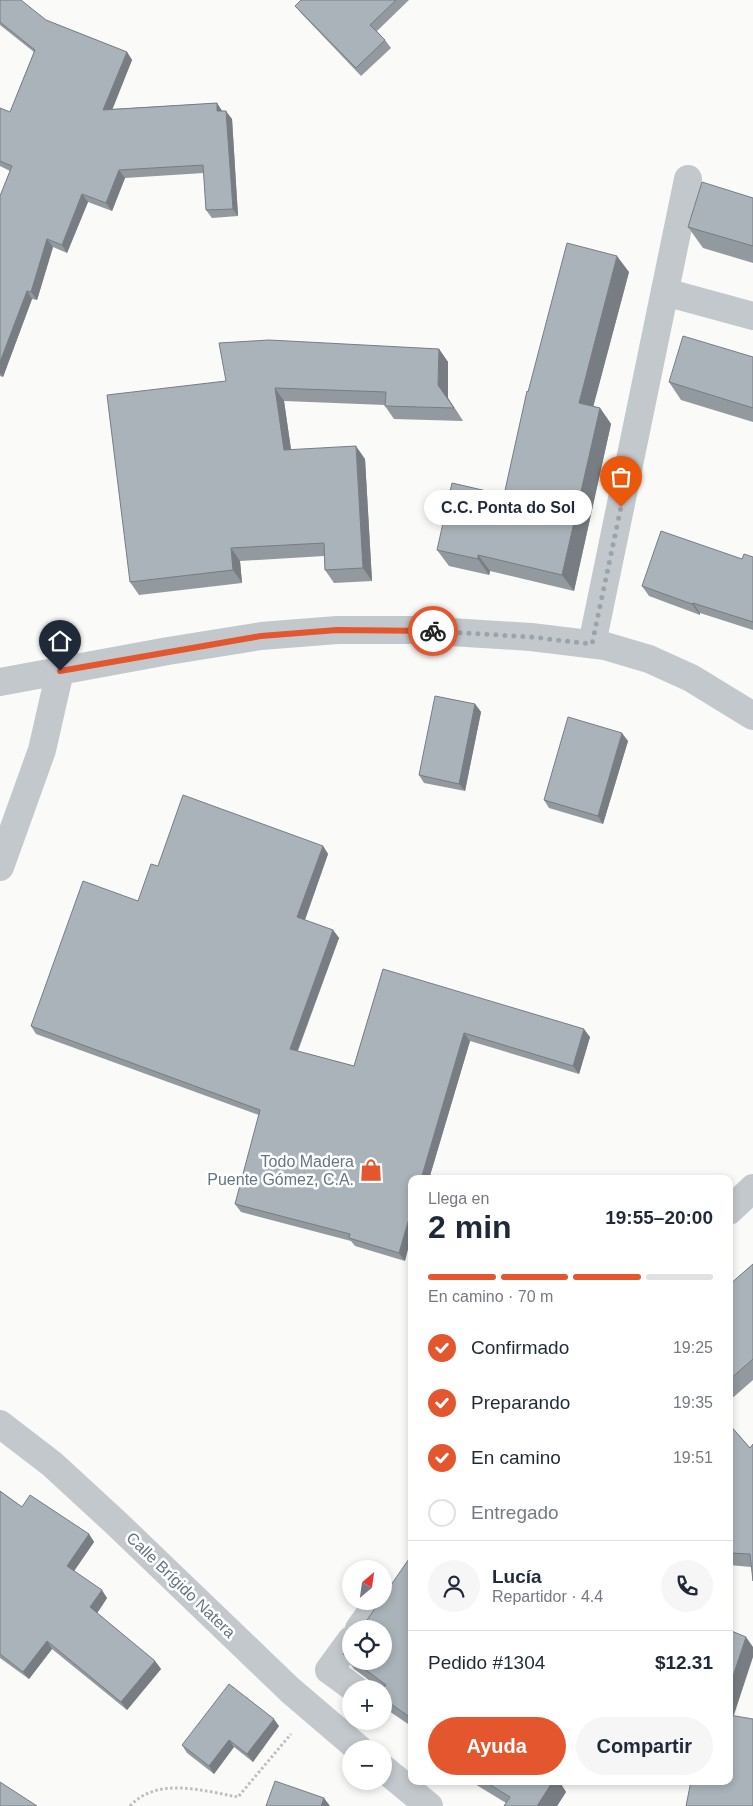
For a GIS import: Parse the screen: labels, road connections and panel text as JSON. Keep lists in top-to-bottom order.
{
  "streets": {
    "street": ["Calle Brígido Natera"]
  },
  "places": {
    "other": ["C.C. Ponta do Sol"],
    "shop": ["Todo Madera Puente Gómez, C.A."]
  },
  "north": "top right",
  "page": {
    "bubble": "C.C. Ponta do Sol",
    "heading": ["2 min", "Llega en", "19:55–20:00"],
    "panel": [
      "Lucía",
      "Repartidor · 4.4",
      "Pedido #1304",
      "$12.31"
    ],
    "bar": "En camino · 70 m",
    "list": [
      ["Confirmado", "19:25"],
      ["Preparando", "19:35"],
      ["En camino", "19:51"],
      "Entregado"
    ],
    "map_buttons": ["+", "−"],
    "buttons": ["Ayuda", "Compartir"]
  }
}
